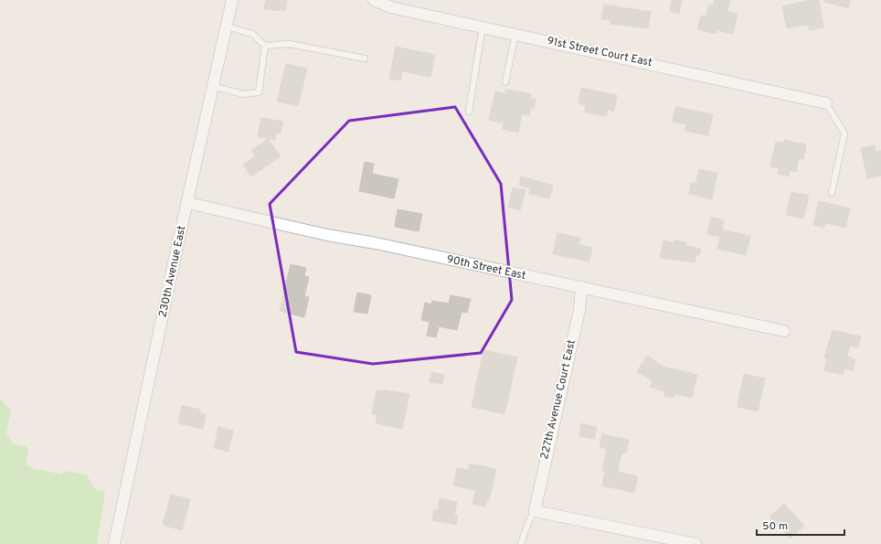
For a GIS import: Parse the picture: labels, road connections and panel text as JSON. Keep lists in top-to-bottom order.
{
  "streets": {
    "street": [
      "91st Street Court East",
      "90th Street East",
      "230th Avenue East",
      "227th Avenue Court East"
    ]
  },
  "crossings": [
    ["90th Street East", "230th Avenue East"],
    ["90th Street East", "227th Avenue Court East"]
  ],
  "scale_bar": "50 m"
}
